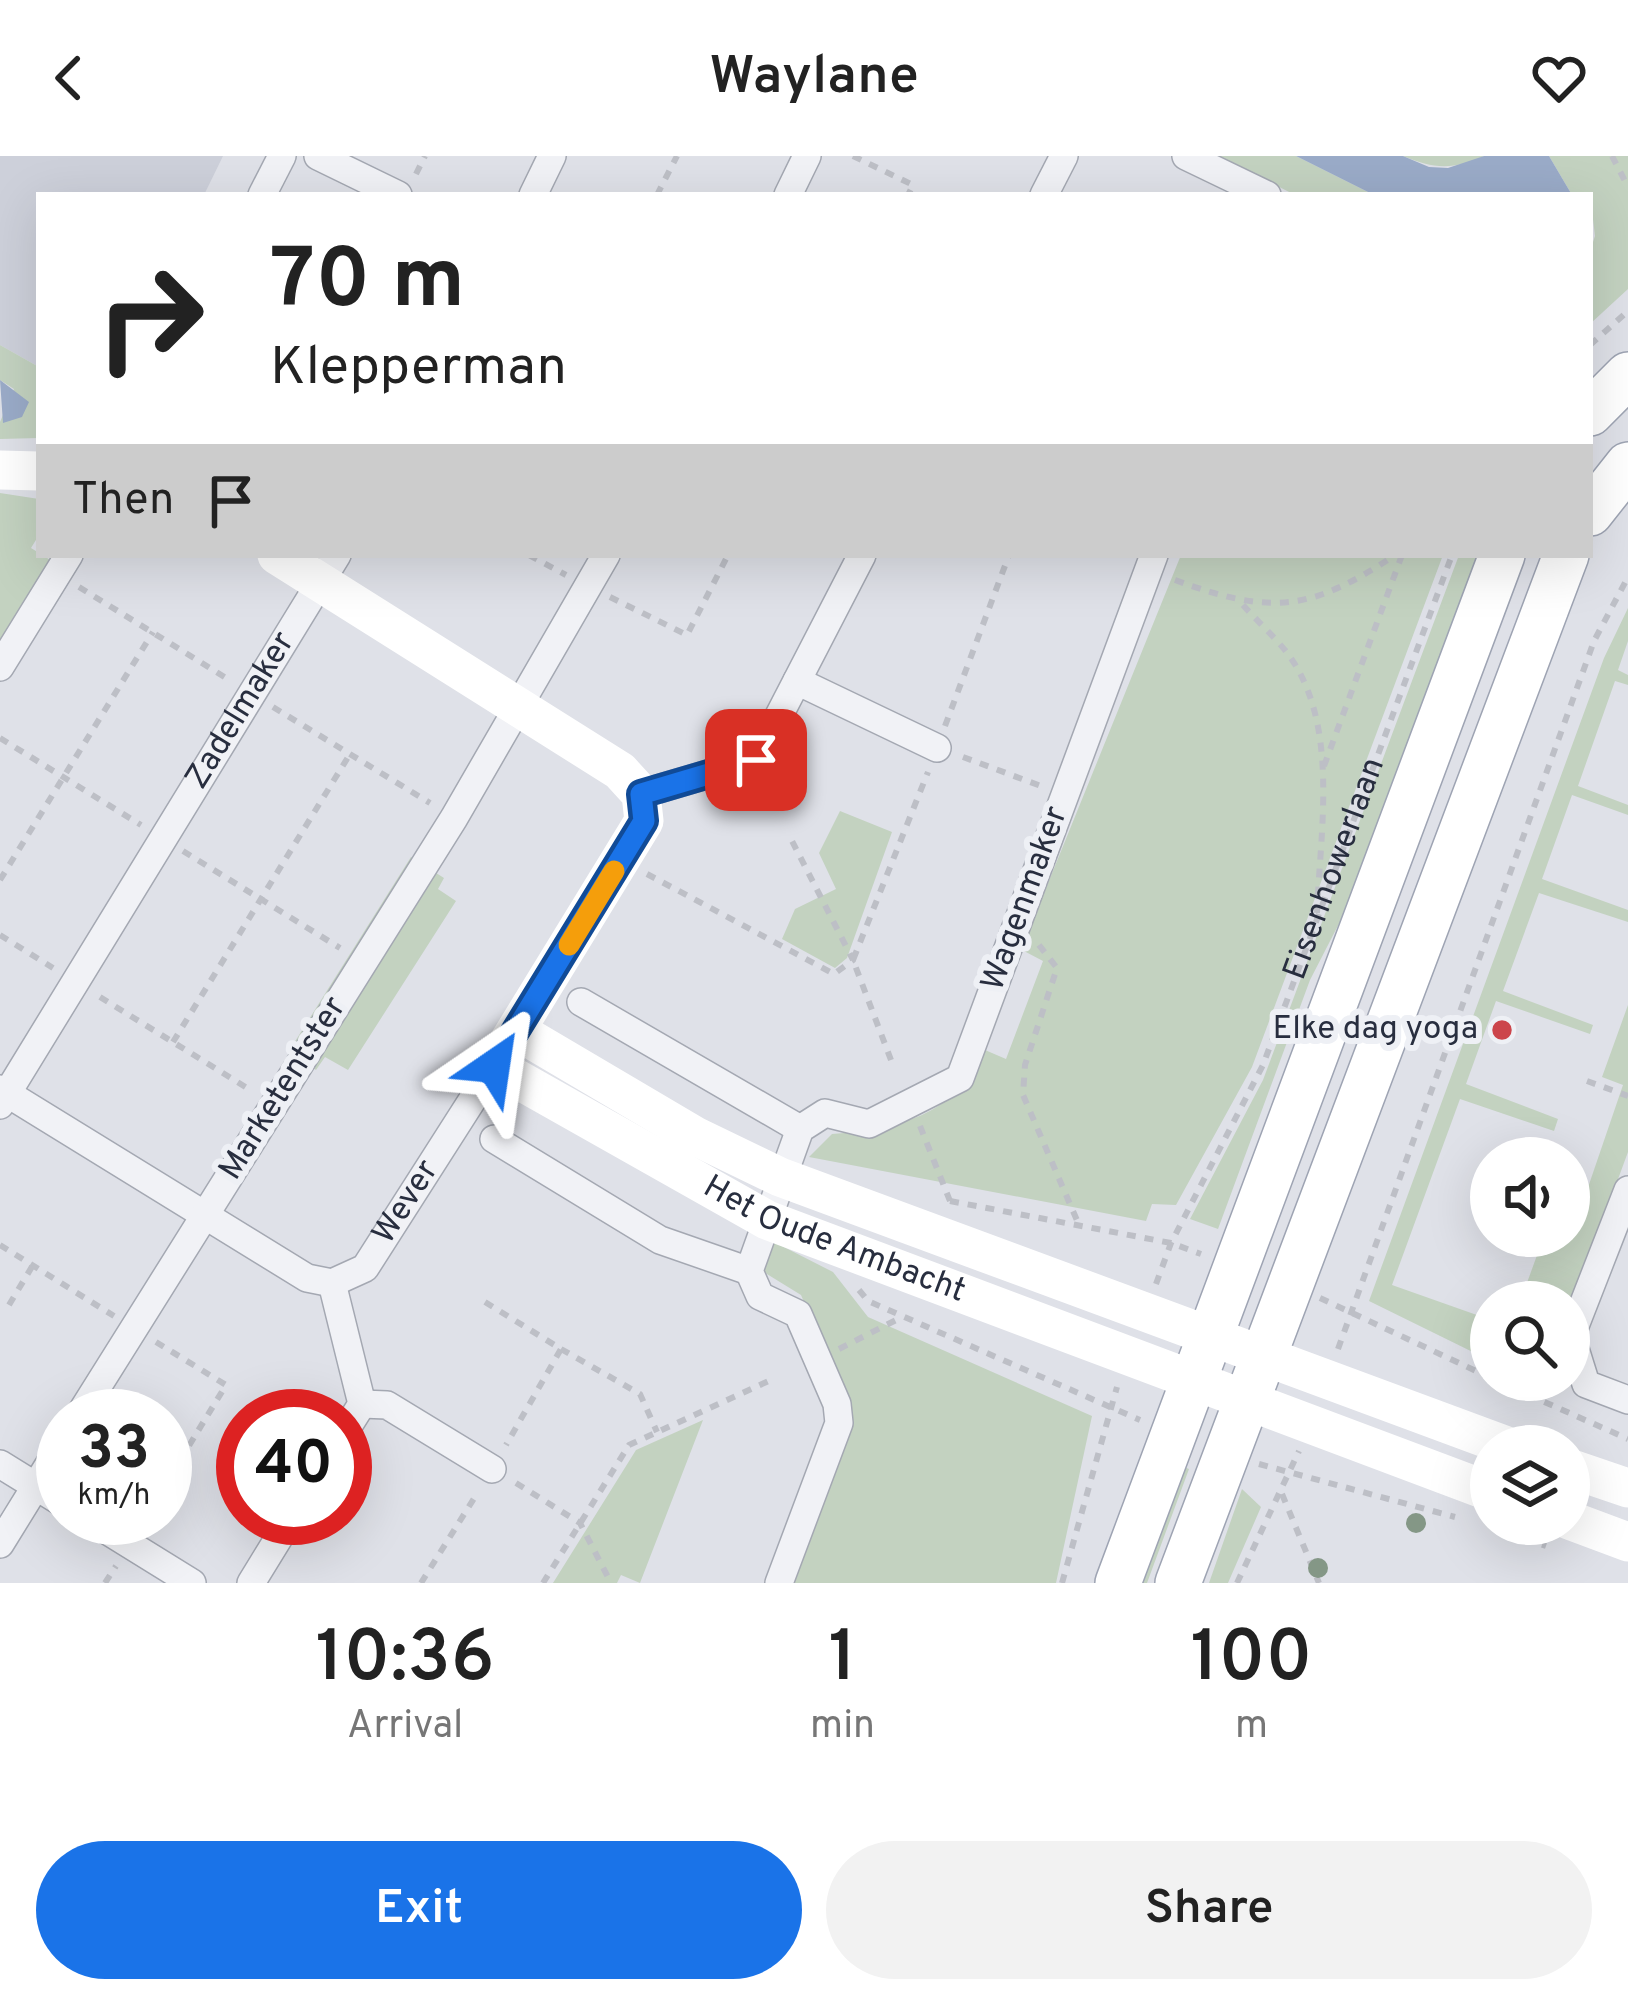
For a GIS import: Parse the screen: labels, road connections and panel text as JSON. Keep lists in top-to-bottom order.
{
  "streets": {
    "main road": ["Eisenhowerlaan"],
    "street": [
      "Zadelmaker",
      "Wagenmaker",
      "Marketentster",
      "Wever",
      "Het Oude Ambacht"
    ]
  },
  "crossings": [
    ["Zadelmaker", "Marketentster"],
    ["Eisenhowerlaan", "Het Oude Ambacht"],
    ["Marketentster", "Wever"],
    ["Wever", "Het Oude Ambacht"]
  ],
  "places": ["Elke dag yoga"],
  "page": {
    "header": "Waylane",
    "turn": ["70 m", "Klepperman"],
    "then": "Then",
    "speed": "33 km/h",
    "limit": "40",
    "eta": [
      "10:36",
      "Arrival",
      "1",
      "min",
      "100",
      "m"
    ],
    "buttons": ["Exit", "Share"]
  }
}
